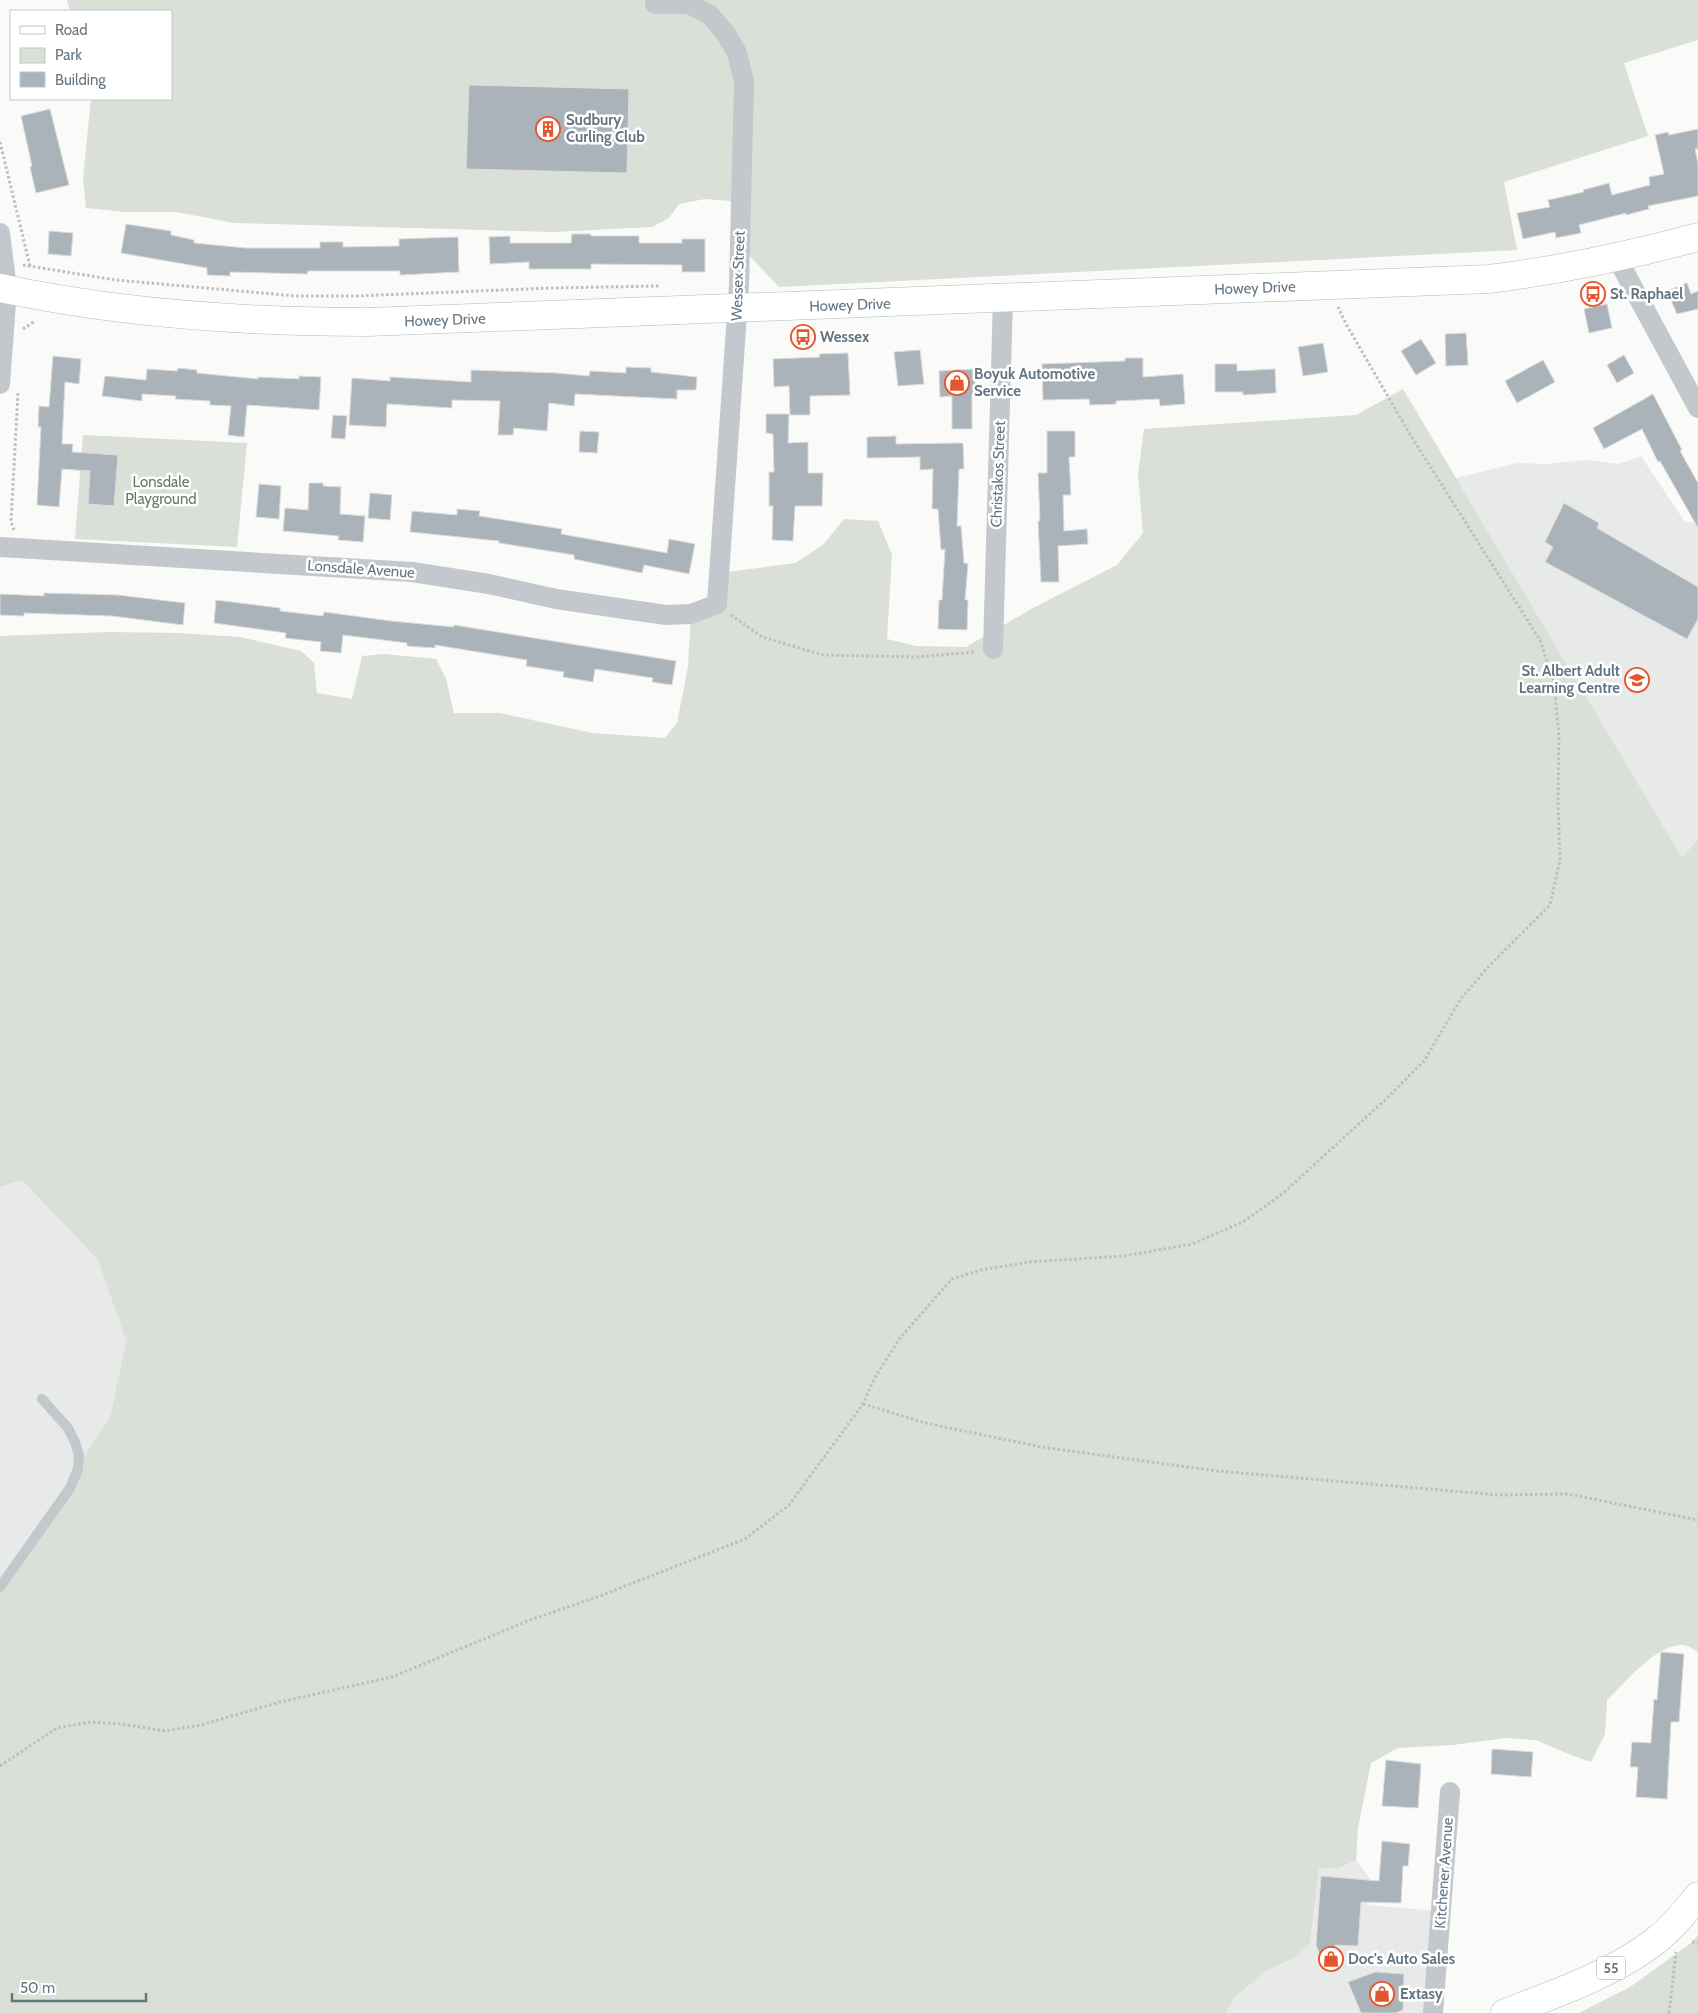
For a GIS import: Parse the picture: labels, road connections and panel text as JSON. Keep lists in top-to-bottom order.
{
  "streets": {
    "main road": ["Howey Drive", "55"],
    "street": [
      "Wessex Street",
      "Christakos Street",
      "Lonsdale Avenue",
      "Kitchener Avenue"
    ]
  },
  "crossings": [
    ["Wessex Street", "Howey Drive"],
    ["Wessex Street", "Lonsdale Avenue"],
    ["Howey Drive", "Christakos Street"]
  ],
  "parks": ["Lonsdale Playground"],
  "places": {
    "building": ["Sudbury Curling Club"],
    "bus stop": ["St. Raphael", "Wessex"],
    "shop": ["Boyuk Automotive Service", "Doc's Auto Sales", "Extasy"],
    "school or university": ["St. Albert Adult Learning Centre"]
  },
  "legend": ["Road", "Park", "Building"],
  "scale_bar": "50 m"
}
